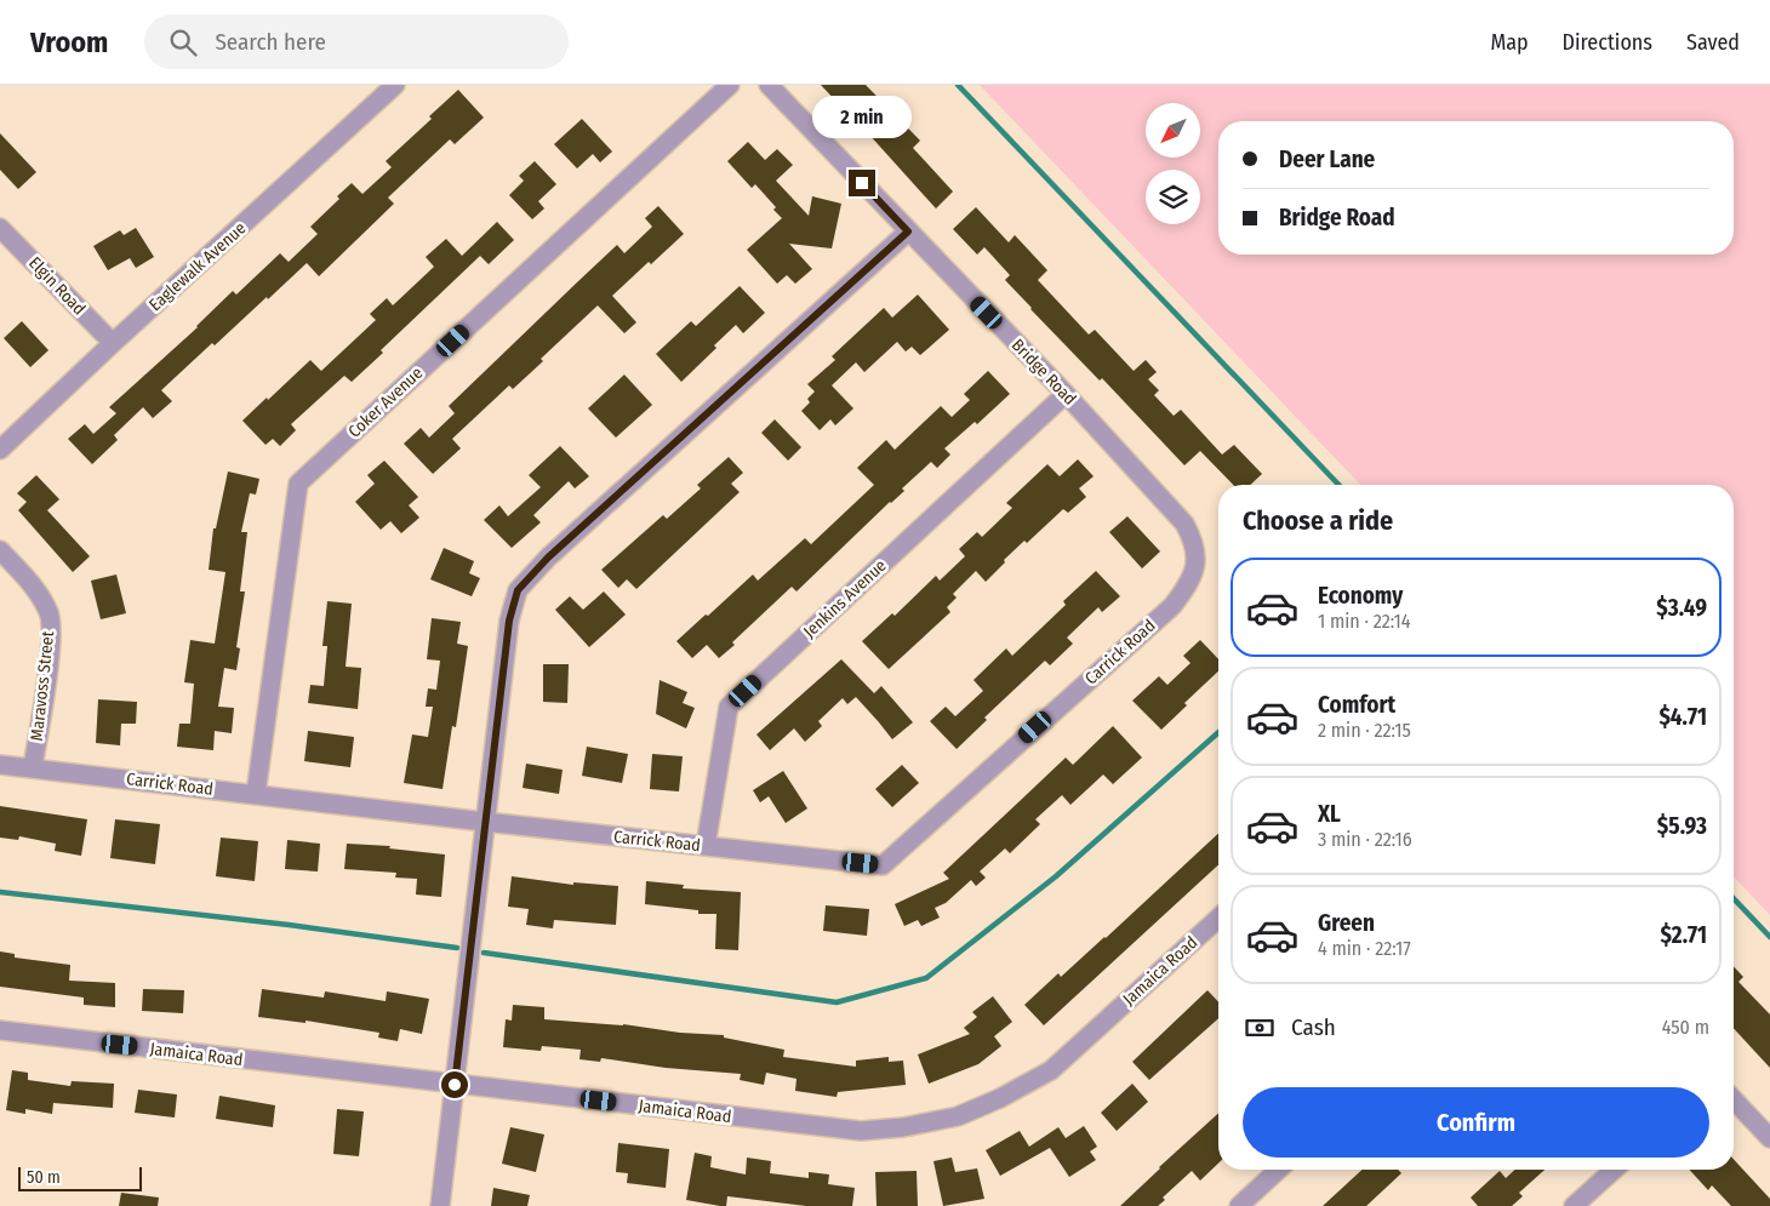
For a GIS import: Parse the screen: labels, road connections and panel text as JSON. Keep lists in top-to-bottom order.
{
  "streets": {
    "street": [
      "Eaglewalk Avenue",
      "Elgin Road",
      "Bridge Road",
      "Coker Avenue",
      "Jenkins Avenue",
      "Carrick Road",
      "Maravoss Street",
      "Jamaica Road"
    ]
  },
  "crossings": [
    ["Eaglewalk Avenue", "Elgin Road"],
    ["Bridge Road", "Jenkins Avenue"],
    ["Bridge Road", "Carrick Road"],
    ["Coker Avenue", "Carrick Road"],
    ["Jenkins Avenue", "Carrick Road"],
    ["Carrick Road", "Maravoss Street"]
  ],
  "scale_bar": "50 m",
  "north": "bottom left",
  "page": {
    "header": "Vroom",
    "search": "Search here",
    "nav": ["Map", "Directions", "Saved"],
    "bubble": "2 min",
    "banner": ["Deer Lane", "Bridge Road"],
    "heading": "Choose a ride",
    "list": [
      {
        "name": "Economy",
        "note": "1 min · 22:14",
        "value": "$3.49"
      },
      {
        "name": "Comfort",
        "note": "2 min · 22:15",
        "value": "$4.71"
      },
      {
        "name": "XL",
        "note": "3 min · 22:16",
        "value": "$5.93"
      },
      {
        "name": "Green",
        "note": "4 min · 22:17",
        "value": "$2.71"
      }
    ],
    "pay": ["Cash", "450 m"],
    "buttons": "Confirm",
    "scale": "50 m"
  }
}
